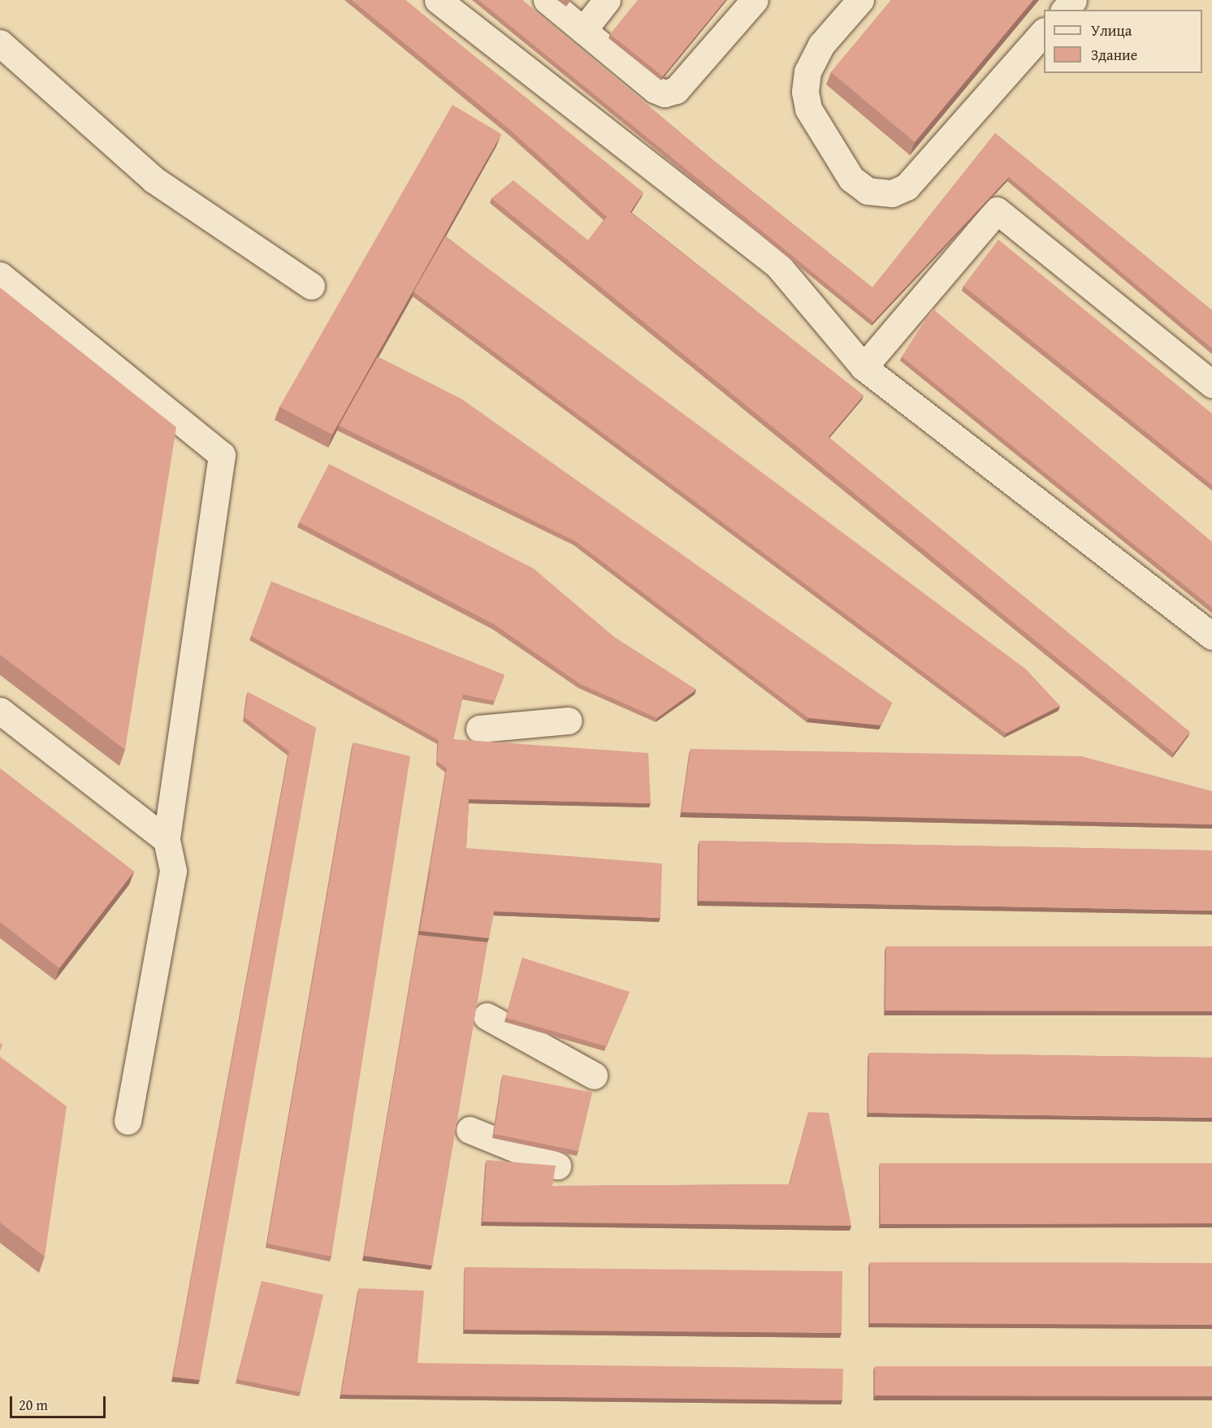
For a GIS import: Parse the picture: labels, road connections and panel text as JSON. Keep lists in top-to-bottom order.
{
  "legend": ["Улица", "Здание"],
  "scale_bar": "20 m"
}
